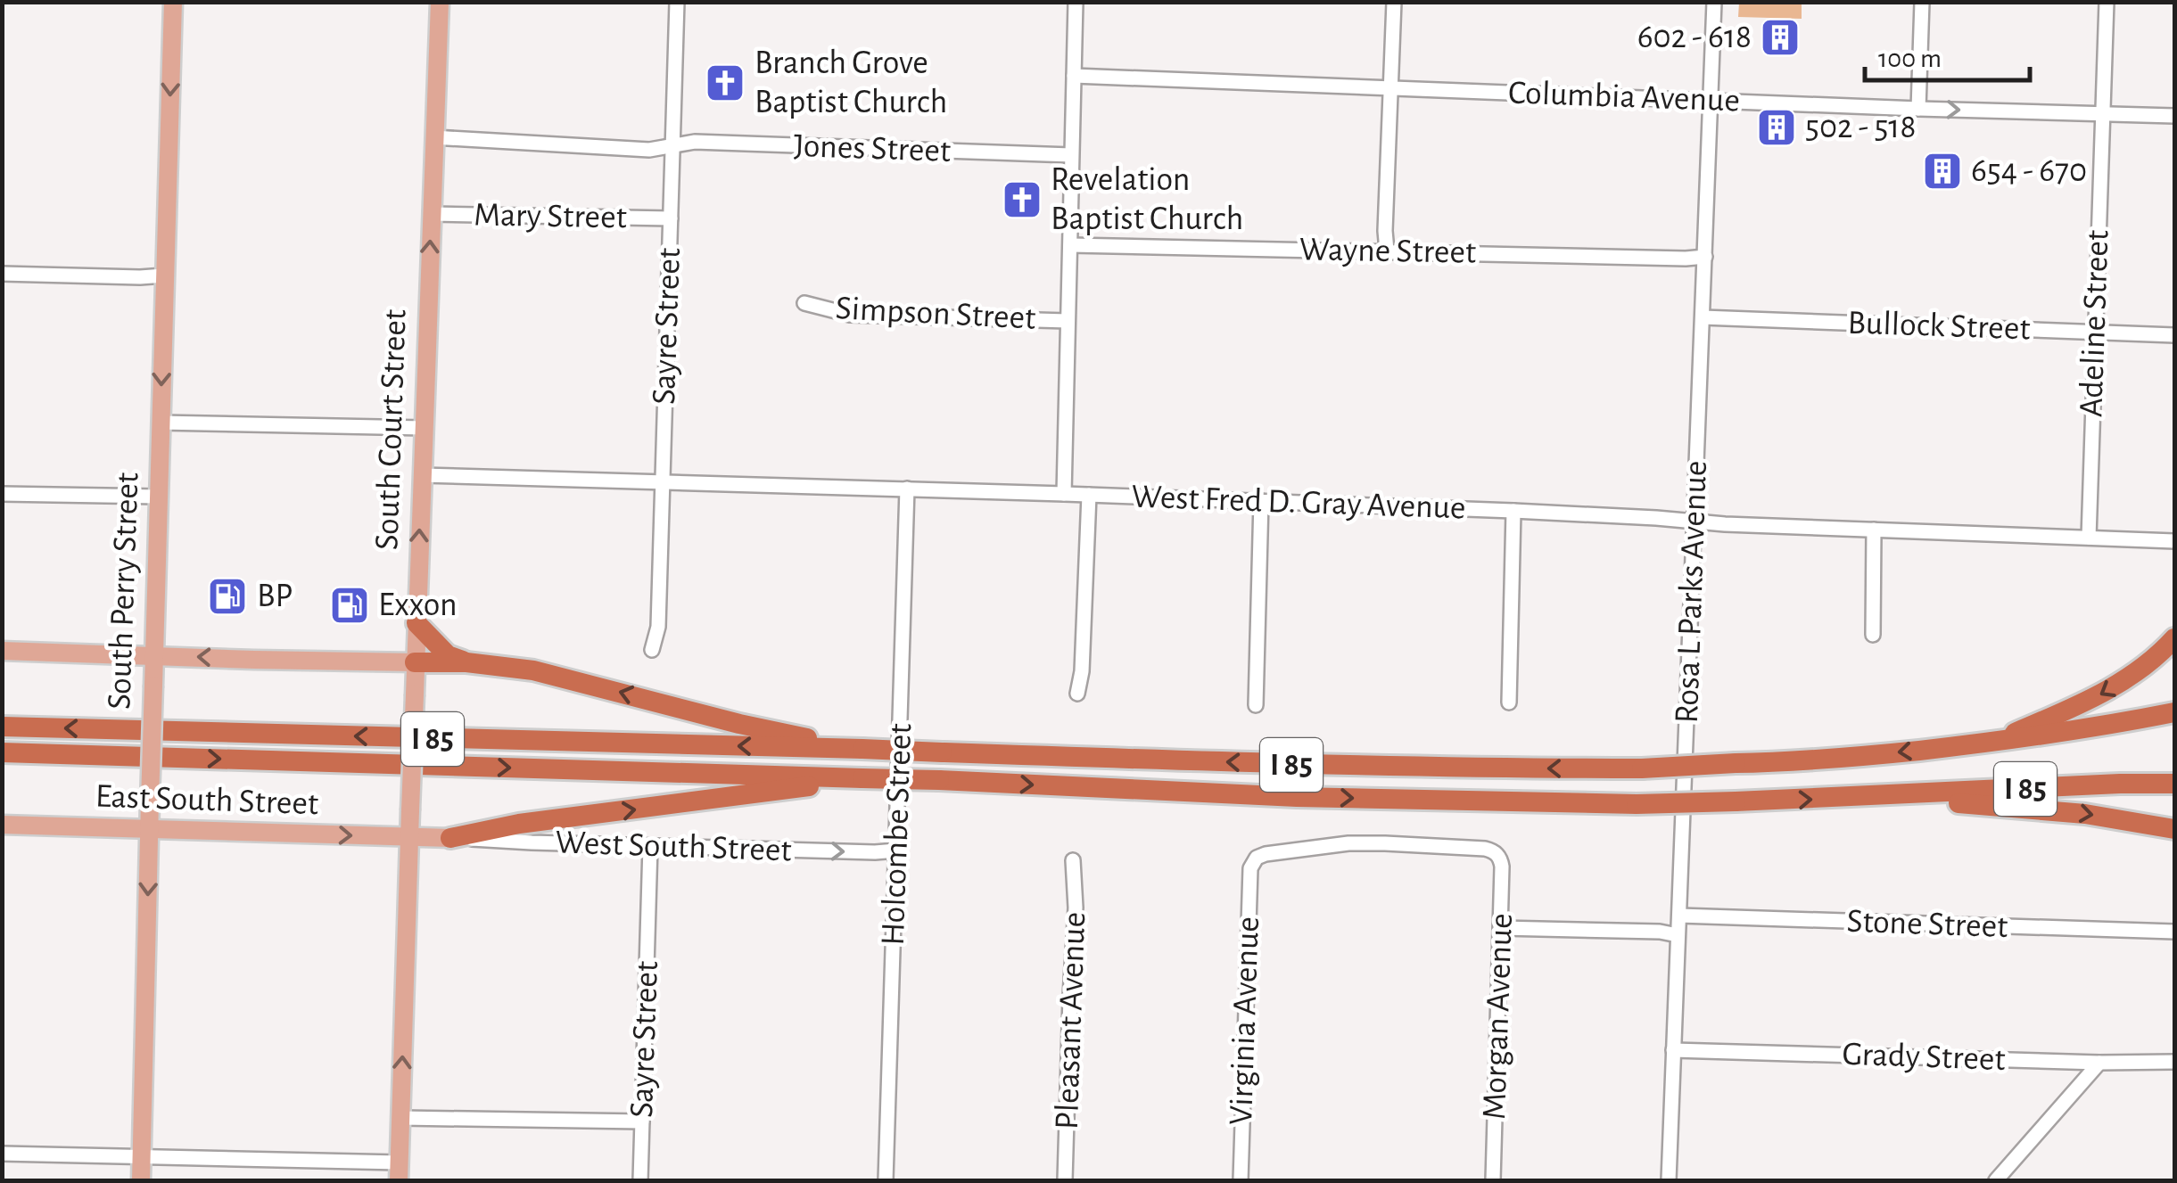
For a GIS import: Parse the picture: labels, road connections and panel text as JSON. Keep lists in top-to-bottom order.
{
  "streets": {
    "highway": ["I 85"],
    "main road": ["South Court Street", "South Perry Street", "East South Street"],
    "street": [
      "Columbia Avenue",
      "Jones Street",
      "Mary Street",
      "Wayne Street",
      "Simpson Street",
      "Adeline Street",
      "Sayre Street",
      "Bullock Street",
      "West Fred D. Gray Avenue",
      "Rosa L Parks Avenue",
      "Holcombe Street",
      "West South Street",
      "Stone Street",
      "Morgan Avenue",
      "Pleasant Avenue",
      "Virginia Avenue",
      "Grady Street"
    ]
  },
  "crossings": [
    ["Columbia Avenue", "Adeline Street"],
    ["Columbia Avenue", "Rosa L Parks Avenue"],
    ["Jones Street", "Sayre Street"],
    ["Jones Street", "South Court Street"],
    ["Mary Street", "Sayre Street"],
    ["Mary Street", "South Court Street"],
    ["Wayne Street", "Rosa L Parks Avenue"],
    ["Adeline Street", "Bullock Street"],
    ["Adeline Street", "West Fred D. Gray Avenue"],
    ["Sayre Street", "West Fred D. Gray Avenue"],
    ["Sayre Street", "West South Street"],
    ["Bullock Street", "Rosa L Parks Avenue"],
    ["South Court Street", "West Fred D. Gray Avenue"],
    ["South Court Street", "East South Street"],
    ["West Fred D. Gray Avenue", "Rosa L Parks Avenue"],
    ["West Fred D. Gray Avenue", "Holcombe Street"],
    ["South Perry Street", "East South Street"],
    ["Rosa L Parks Avenue", "Stone Street"],
    ["Rosa L Parks Avenue", "Grady Street"],
    ["East South Street", "West South Street"],
    ["Holcombe Street", "West South Street"],
    ["Morgan Avenue", "Virginia Avenue"]
  ],
  "one_way": [
    "South Court Street",
    "South Perry Street",
    "East South Street",
    "West South Street"
  ],
  "places": {
    "building": ["602 - 618", "502 - 518", "654 - 670"],
    "church": ["Branch Grove Baptist Church", "Revelation Baptist Church"],
    "fuel station": ["BP", "Exxon"]
  },
  "scale_bar": "100 m"
}
